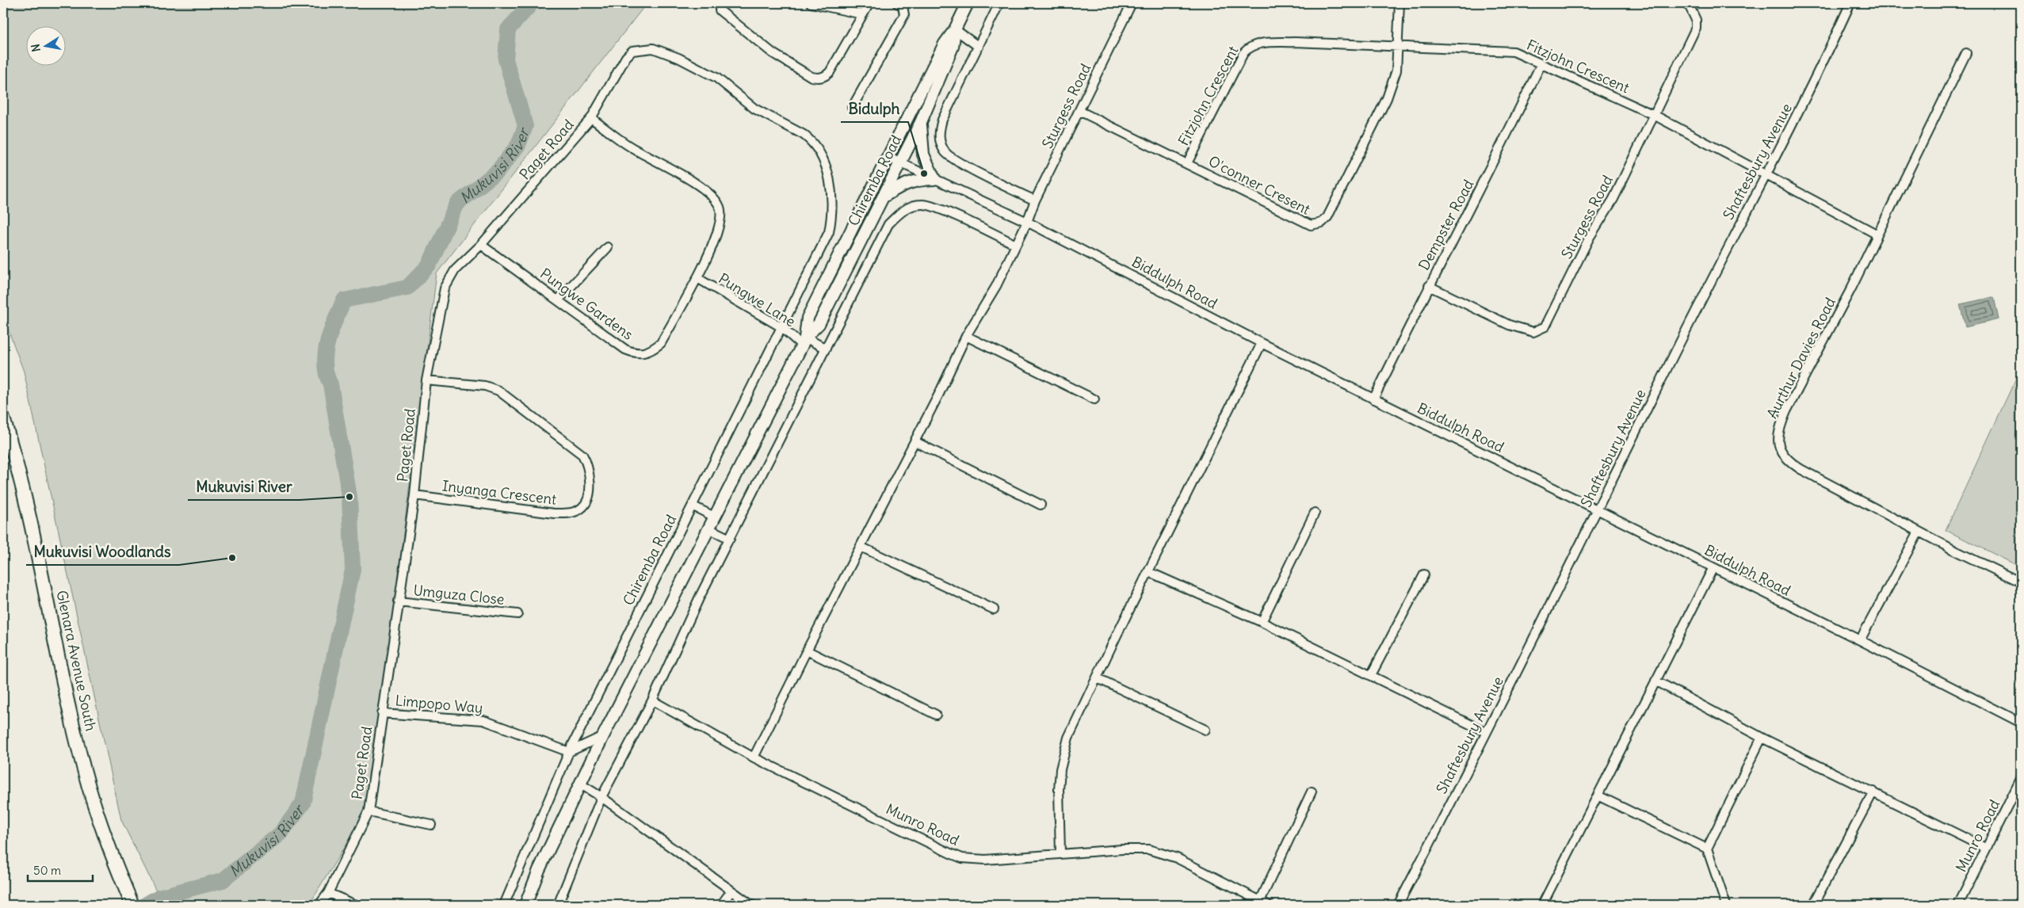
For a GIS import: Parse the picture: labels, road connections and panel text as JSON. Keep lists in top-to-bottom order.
{
  "streets": {
    "main road": ["Chiremba Road", "Glenara Avenue South"],
    "street": [
      "Fitzjohn Crescent",
      "Sturgess Road",
      "Paget Road",
      "Shaftesbury Avenue",
      "O'conner Cresent",
      "Dempster Road",
      "Biddulph Road",
      "Pungwe Lane",
      "Pungwe Gardens",
      "Aurthur Davies Road",
      "Inyanga Crescent",
      "Umguza Close",
      "Limpopo Way",
      "Munro Road"
    ]
  },
  "crossings": [
    ["Fitzjohn Crescent", "Sturgess Road"],
    ["Fitzjohn Crescent", "Shaftesbury Avenue"],
    ["Fitzjohn Crescent", "O'conner Cresent"],
    ["Fitzjohn Crescent", "Dempster Road"],
    ["Fitzjohn Crescent", "Aurthur Davies Road"],
    ["Sturgess Road", "O'conner Cresent"],
    ["Sturgess Road", "Dempster Road"],
    ["Sturgess Road", "Biddulph Road"],
    ["Sturgess Road", "Munro Road"],
    ["Paget Road", "Chiremba Road"],
    ["Paget Road", "Pungwe Gardens"],
    ["Paget Road", "Inyanga Crescent"],
    ["Paget Road", "Umguza Close"],
    ["Paget Road", "Limpopo Way"],
    ["Shaftesbury Avenue", "Biddulph Road"],
    ["Chiremba Road", "Biddulph Road"],
    ["Chiremba Road", "Pungwe Lane"],
    ["Chiremba Road", "Limpopo Way"],
    ["Dempster Road", "Biddulph Road"],
    ["Pungwe Lane", "Pungwe Gardens"]
  ],
  "water": ["Mukuvisi River"],
  "places": ["Bidulph", "Mukuvisi River", "Mukuvisi Woodlands"],
  "scale_bar": "50 m",
  "north": "left"
}
